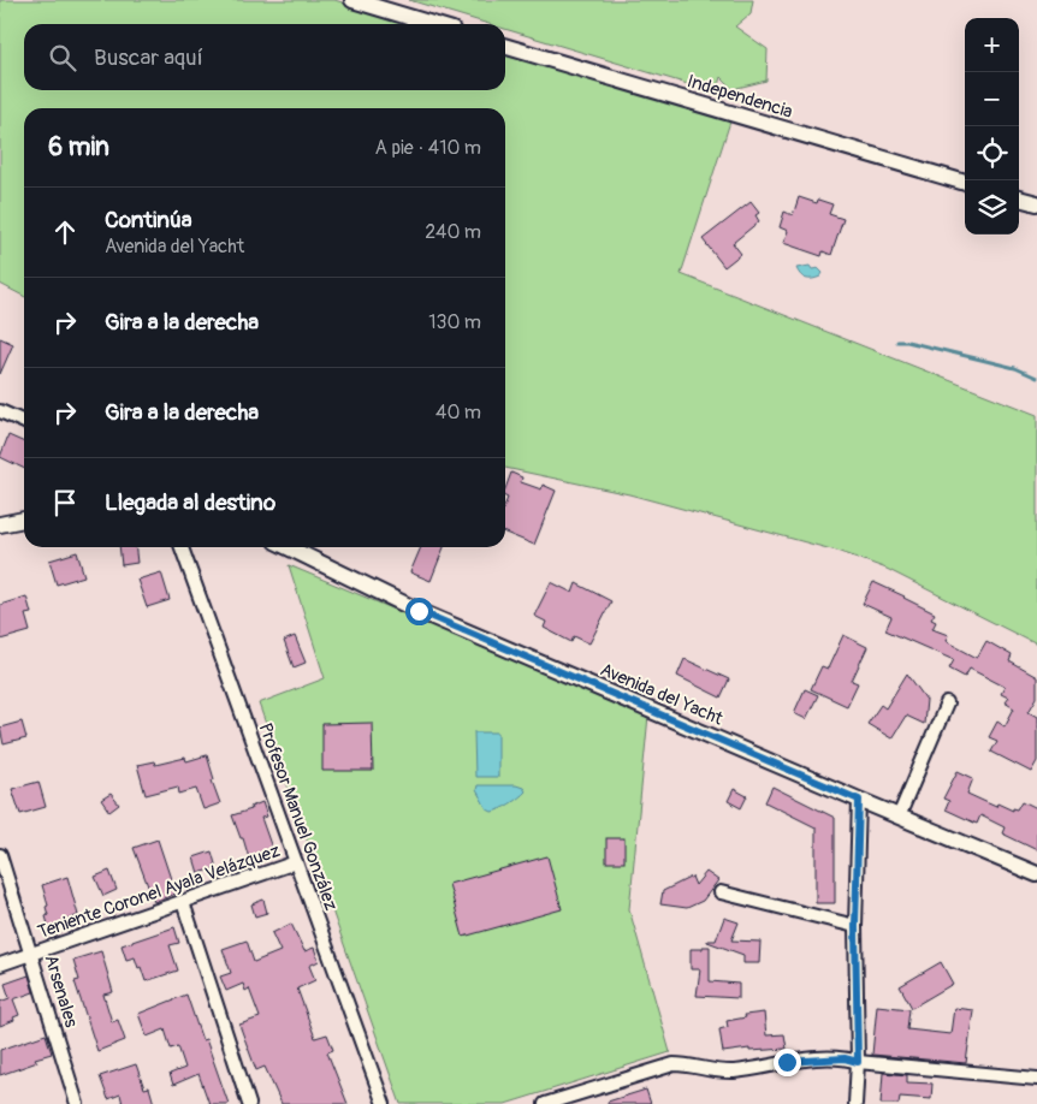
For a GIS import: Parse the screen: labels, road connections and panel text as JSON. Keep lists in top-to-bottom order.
{
  "streets": {
    "street": [
      "Independencia",
      "Avenida del Yacht",
      "Profesor Manuel González",
      "Teniente Coronel Ayala Velázquez",
      "Arsenales"
    ]
  },
  "crossings": [
    ["Profesor Manuel González", "Teniente Coronel Ayala Velázquez"],
    ["Teniente Coronel Ayala Velázquez", "Arsenales"]
  ],
  "page": {
    "map_buttons": ["+", "−"],
    "search": "Buscar aquí",
    "heading": ["6 min", "A pie · 410 m"],
    "list": [
      ["Continúa", "Avenida del Yacht", "240 m"],
      ["Gira a la derecha", "130 m"],
      ["Gira a la derecha", "40 m"],
      "Llegada al destino"
    ]
  }
}
